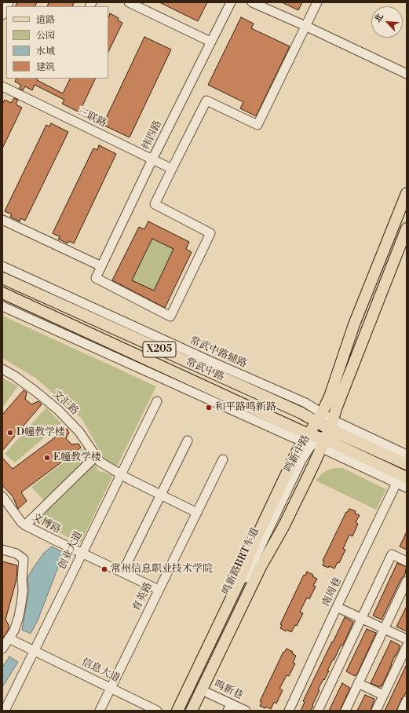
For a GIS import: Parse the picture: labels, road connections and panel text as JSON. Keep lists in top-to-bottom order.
{
  "streets": {
    "main road": ["X205", "常武中路", "鸣新中路"],
    "street": [
      "三联路",
      "纬四路",
      "常武中路辅路",
      "文汇路",
      "文博路",
      "创业大道",
      "鸣新路BRT车道",
      "南周巷",
      "育英路",
      "信息大道",
      "鸣新巷"
    ]
  },
  "crossings": [
    ["三联路", "纬四路"],
    ["常武中路辅路", "常武中路"],
    ["常武中路辅路", "鸣新中路"],
    ["常武中路", "鸣新中路"],
    ["常武中路", "鸣新路BRT车道"],
    ["文汇路", "创业大道"],
    ["文汇路", "育英路"],
    ["鸣新中路", "鸣新路BRT车道"],
    ["鸣新中路", "鸣新巷"],
    ["文博路", "创业大道"],
    ["文博路", "育英路"],
    ["创业大道", "信息大道"],
    ["育英路", "信息大道"]
  ],
  "places": [
    "和平路鸣新路",
    "D幢教学楼",
    "E幢教学楼",
    "常州信息职业技术学院"
  ],
  "legend": [
    "道路",
    "公园",
    "水域",
    "建筑"
  ],
  "north": "top left"
}
